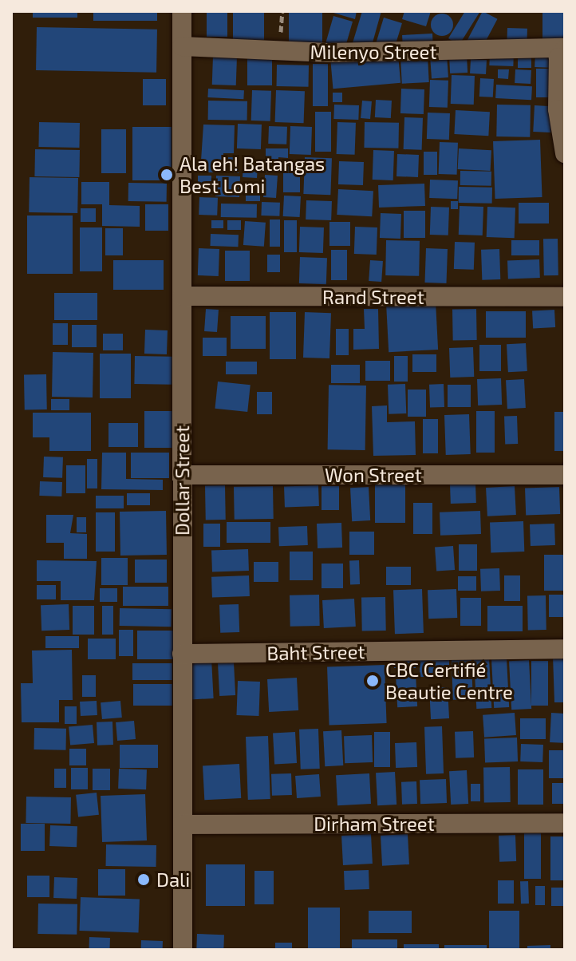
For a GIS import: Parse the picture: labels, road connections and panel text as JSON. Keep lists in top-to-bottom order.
{
  "streets": {
    "street": [
      "Milenyo Street",
      "Rand Street",
      "Won Street",
      "Dollar Street",
      "Baht Street",
      "Dirham Street"
    ]
  },
  "crossings": [
    ["Milenyo Street", "Dollar Street"],
    ["Rand Street", "Dollar Street"],
    ["Won Street", "Dollar Street"],
    ["Dollar Street", "Baht Street"],
    ["Dollar Street", "Dirham Street"]
  ],
  "places": ["Ala eh! Batangas Best Lomi", "CBC Certifié Beautie Centre", "Dali"]
}
